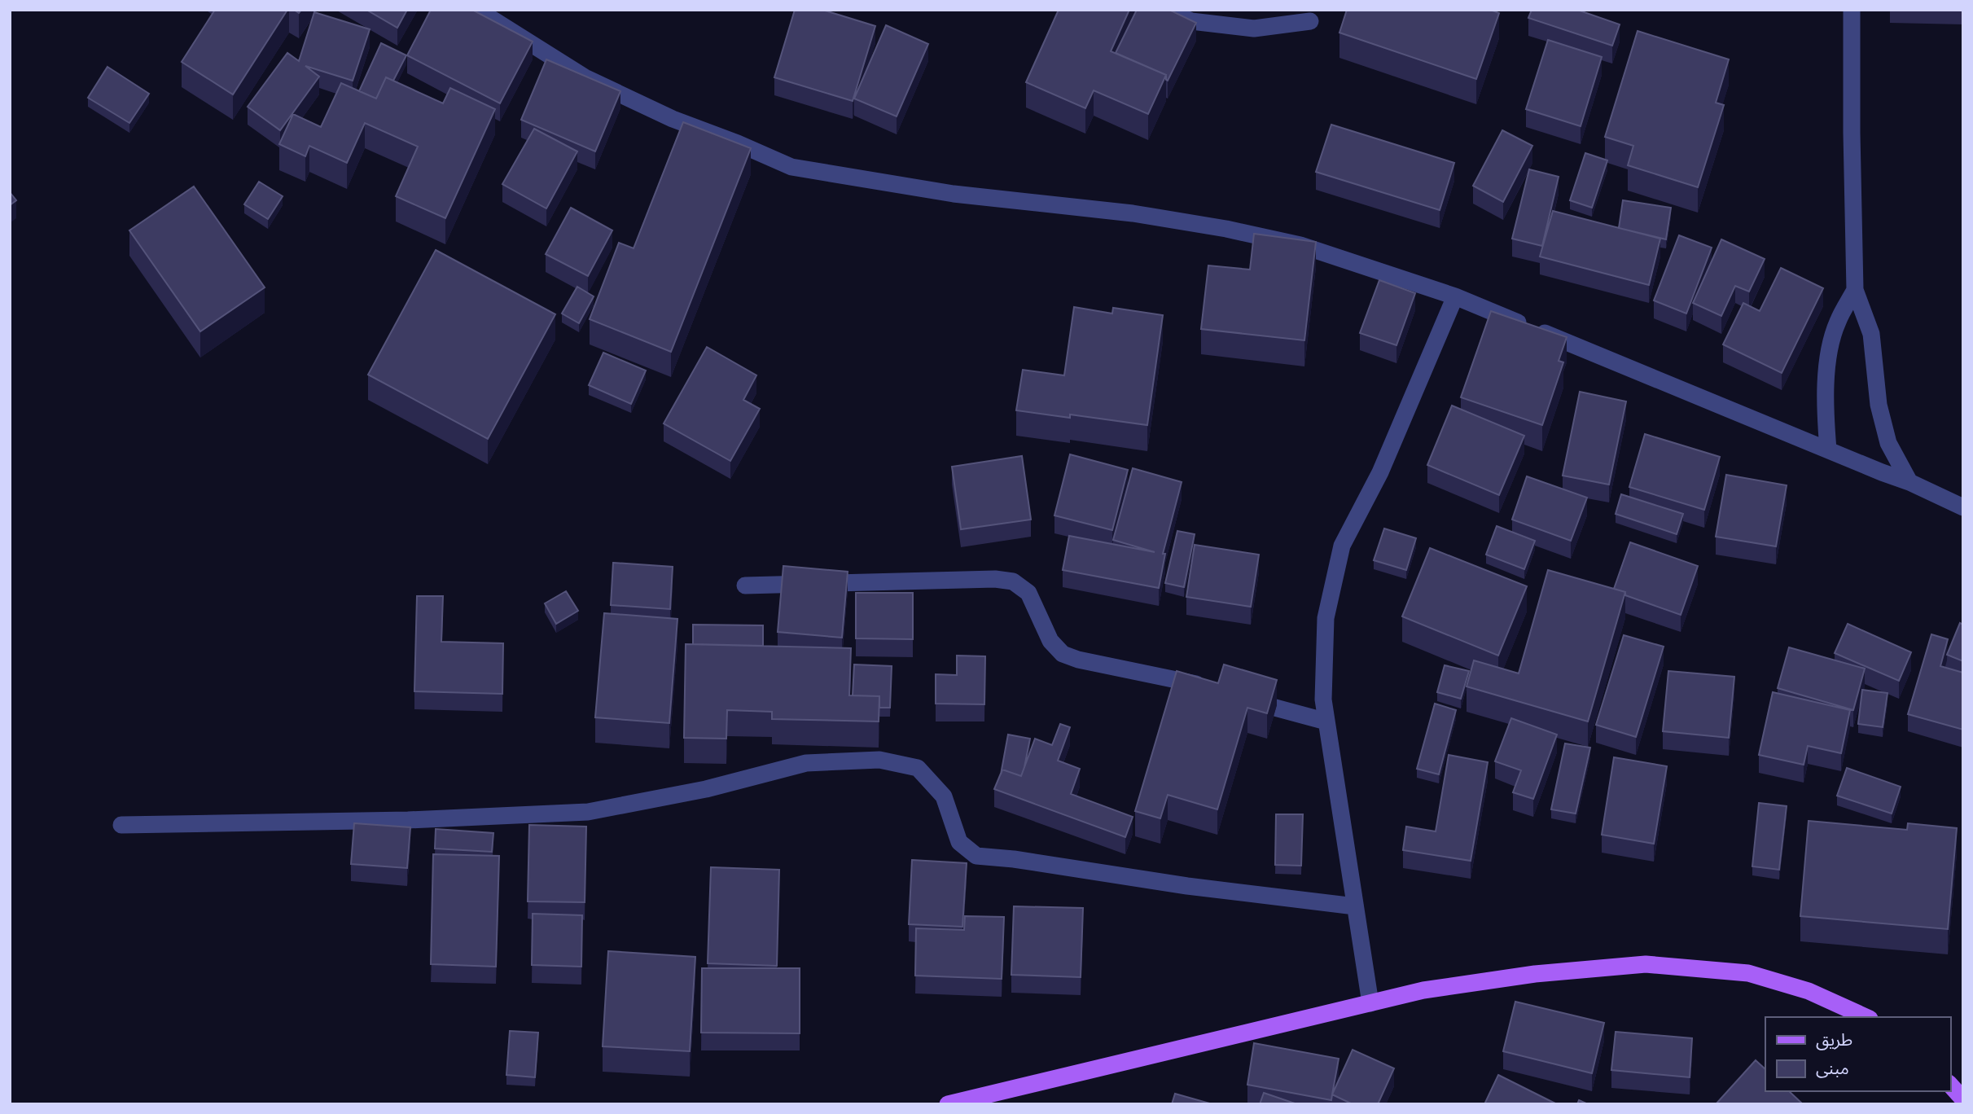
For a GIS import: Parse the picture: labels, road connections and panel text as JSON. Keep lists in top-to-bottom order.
{
  "legend": ["طريق", "مبنى"]
}
